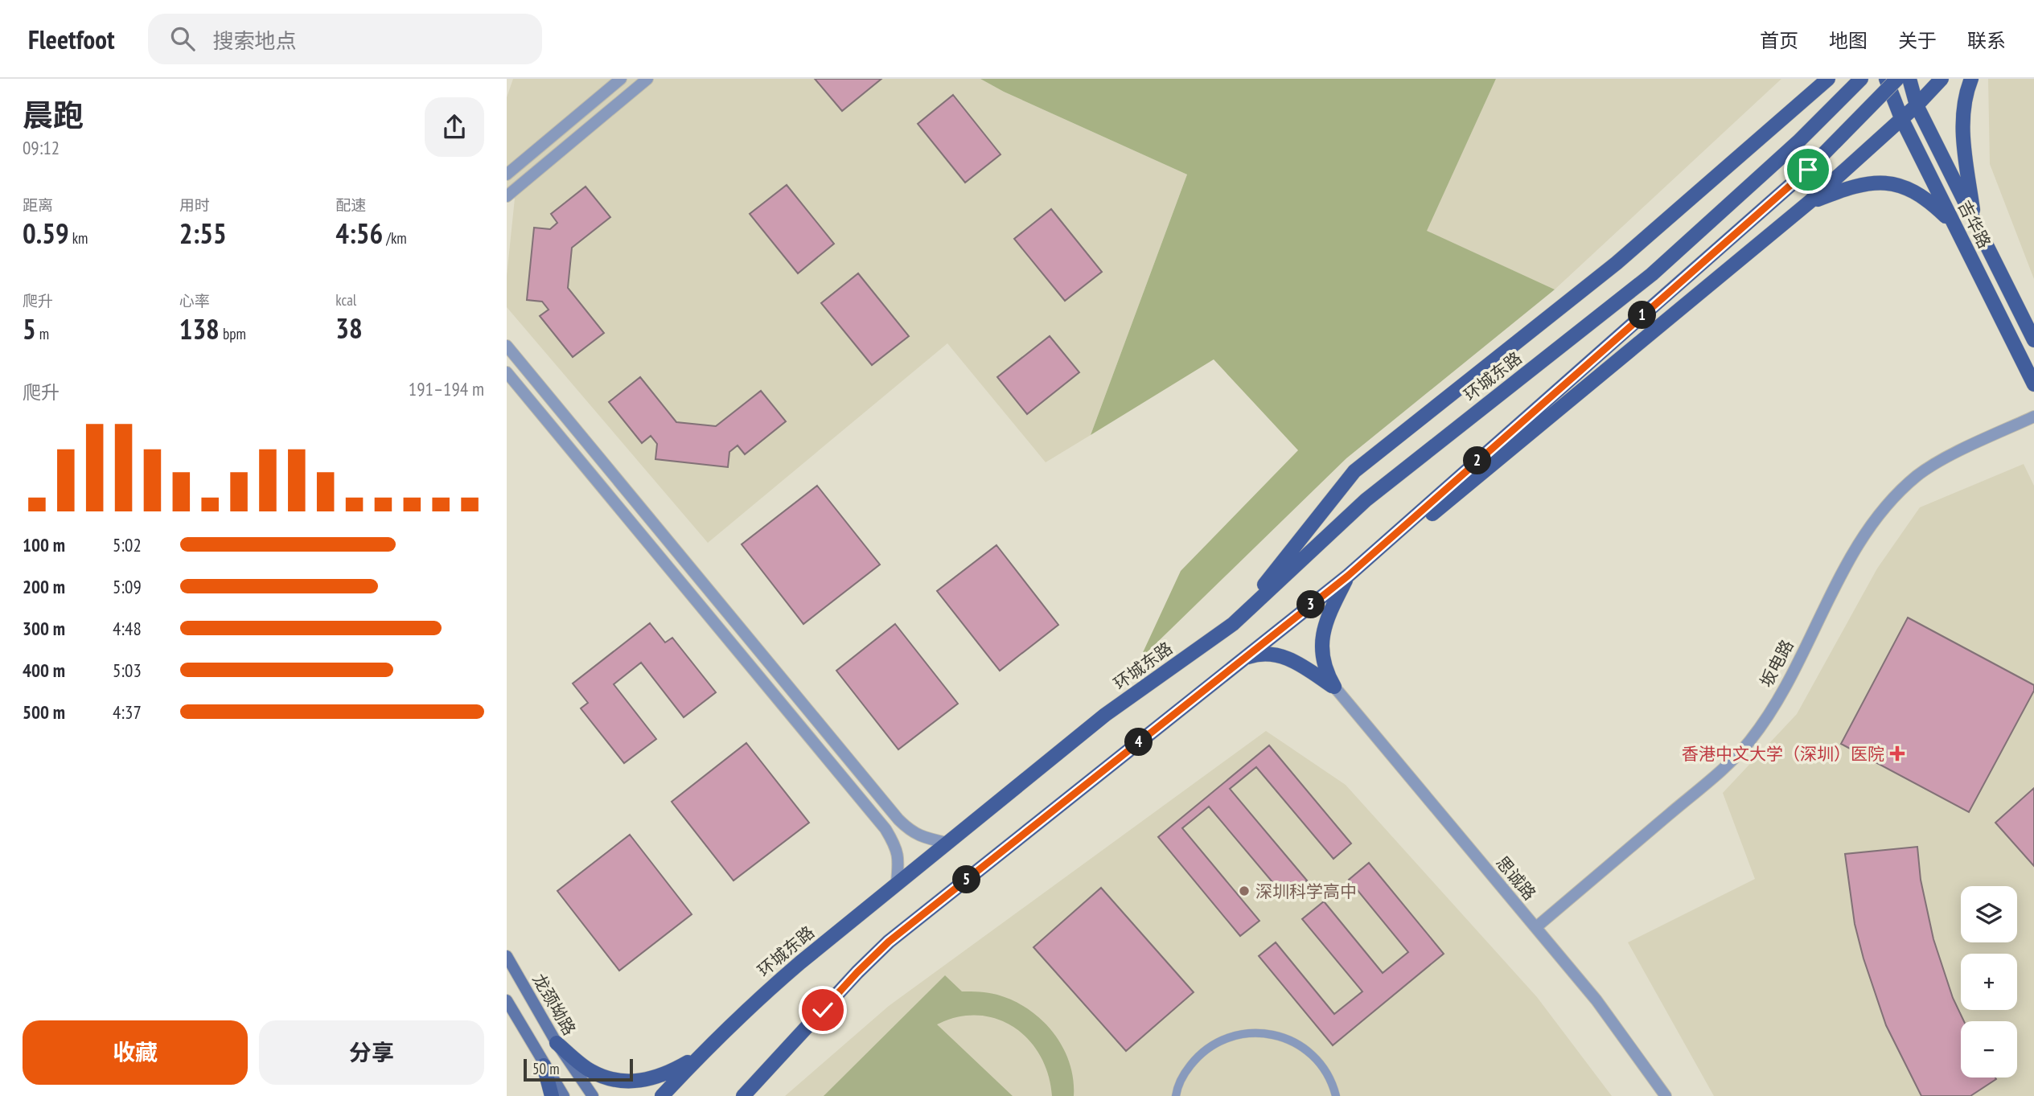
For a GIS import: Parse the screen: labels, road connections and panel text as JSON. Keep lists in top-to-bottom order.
{
  "streets": {
    "main road": ["吉华路", "环城东路", "龙颈坳路"],
    "street": ["坂电路", "思诚路"]
  },
  "crossings": [
    ["坂电路", "思诚路"]
  ],
  "places": {
    "health": ["香港中文大学（深圳）医院"],
    "other": ["深圳科学高中"]
  },
  "scale_bar": "50 m",
  "page": {
    "header": "Fleetfoot",
    "search": "搜索地点",
    "nav": [
      "首页",
      "地图",
      "关于",
      "联系"
    ],
    "heading": ["晨跑", "09:12"],
    "stats": [
      ["距离", "0.59 km"],
      ["用时", "2:55"],
      ["配速", "4:56 /km"],
      ["爬升", "5 m"],
      ["心率", "138 bpm"],
      ["kcal", "38"]
    ],
    "pins": [
      "1",
      "2",
      "3",
      "4",
      "5"
    ],
    "chart": ["爬升", "191–194 m"],
    "list": [
      {
        "name": "100 m",
        "note": "5:02"
      },
      {
        "name": "200 m",
        "note": "5:09"
      },
      {
        "name": "300 m",
        "note": "4:48"
      },
      {
        "name": "400 m",
        "note": "5:03"
      },
      {
        "name": "500 m",
        "note": "4:37"
      }
    ],
    "map_buttons": ["+", "−"],
    "buttons": ["收藏", "分享"],
    "scale": "50 m"
  }
}
